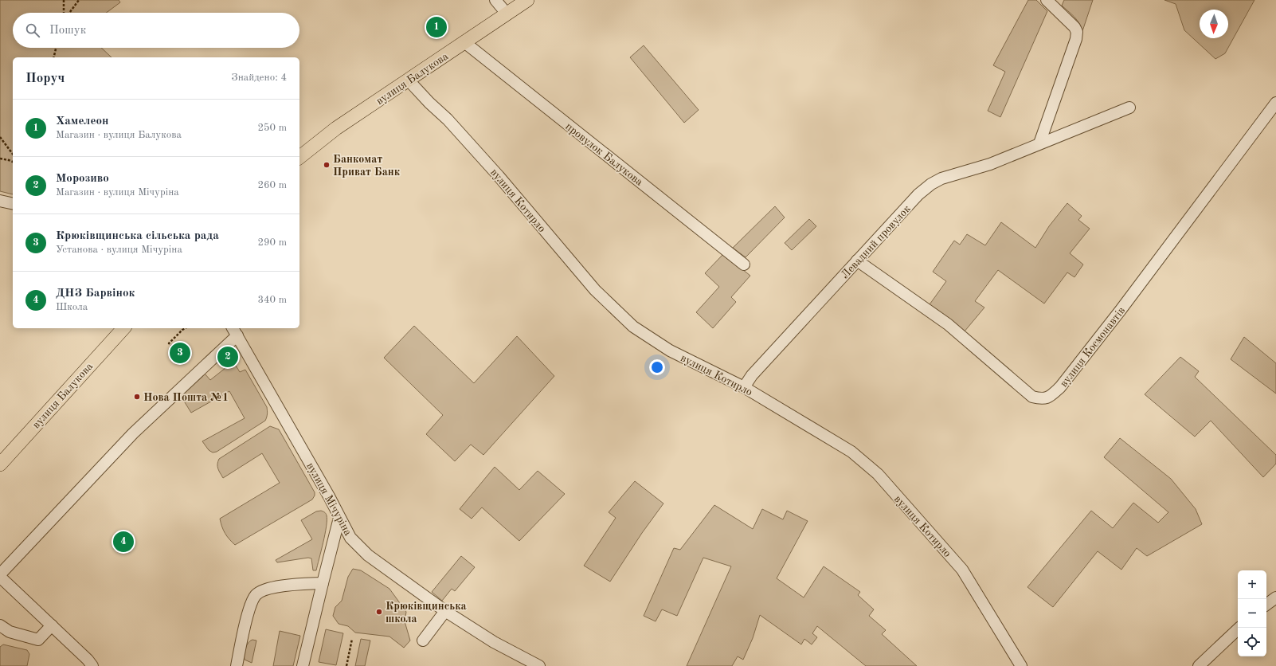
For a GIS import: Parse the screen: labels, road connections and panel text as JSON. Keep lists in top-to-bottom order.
{
  "streets": {
    "main road": ["вулиця Балукова"],
    "street": [
      "провулок Балукова",
      "вулиця Котирло",
      "Левадний провулок",
      "вулиця Космонавтів",
      "вулиця Мічуріна"
    ]
  },
  "crossings": [
    ["вулиця Балукова", "провулок Балукова"],
    ["вулиця Балукова", "вулиця Котирло"],
    ["вулиця Котирло", "Левадний провулок"],
    ["Левадний провулок", "вулиця Космонавтів"]
  ],
  "places": ["Банкомат Приват Банк", "Нова Пошта №1", "Крюківщинська школа"],
  "north": "bottom",
  "page": {
    "search": "Пошук",
    "pins": [
      "1",
      "3",
      "2",
      "4"
    ],
    "heading": ["Поруч", "Знайдено: 4"],
    "list": [
      {
        "mark": "1",
        "name": "Хамелеон",
        "note": "Магазин · вулиця Балукова",
        "value": "250 m"
      },
      {
        "mark": "2",
        "name": "Морозиво",
        "note": "Магазин · вулиця Мічуріна",
        "value": "260 m"
      },
      {
        "mark": "3",
        "name": "Крюківщинська сільська рада",
        "note": "Установа · вулиця Мічуріна",
        "value": "290 m"
      },
      {
        "mark": "4",
        "name": "ДНЗ Барвінок",
        "note": "Школа",
        "value": "340 m"
      }
    ],
    "map_buttons": ["+", "−"]
  }
}
